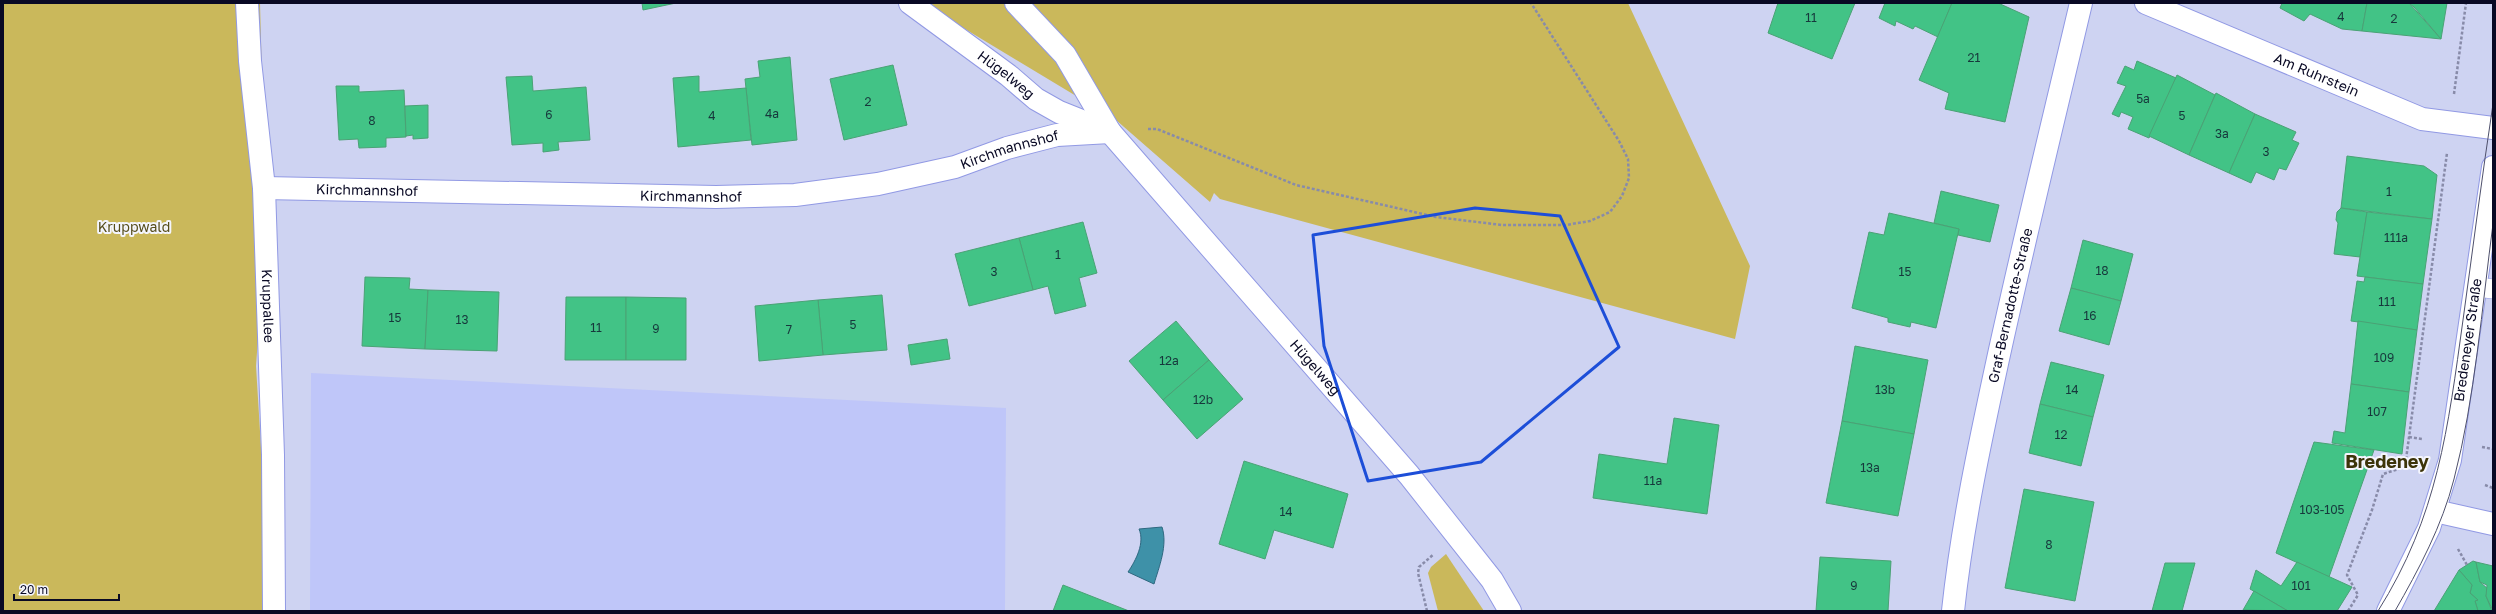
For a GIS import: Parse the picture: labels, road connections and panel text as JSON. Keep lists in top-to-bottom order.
{
  "streets": {
    "street": [
      "Hügelweg",
      "Am Ruhrstein",
      "Kirchmannshof",
      "Graf-Bernadotte-Straße",
      "Kruppallee",
      "Bredeneyer Straße"
    ]
  },
  "crossings": [
    ["Hügelweg", "Kirchmannshof"],
    ["Kirchmannshof", "Kruppallee"]
  ],
  "districts": ["Bredeney"],
  "parks": ["Kruppwald"],
  "house_numbers": [
    "4",
    "11",
    "2",
    "21",
    "5a",
    "2",
    "4a",
    "6",
    "4",
    "5",
    "8",
    "3a",
    "3",
    "1",
    "111a",
    "1",
    "18",
    "3",
    "15",
    "111",
    "16",
    "15",
    "13",
    "5",
    "11",
    "9",
    "7",
    "109",
    "12a",
    "13b",
    "14",
    "12b",
    "107",
    "12",
    "13a",
    "11a",
    "103-105",
    "14",
    "8",
    "9",
    "101"
  ],
  "scale_bar": "20 m"
}
